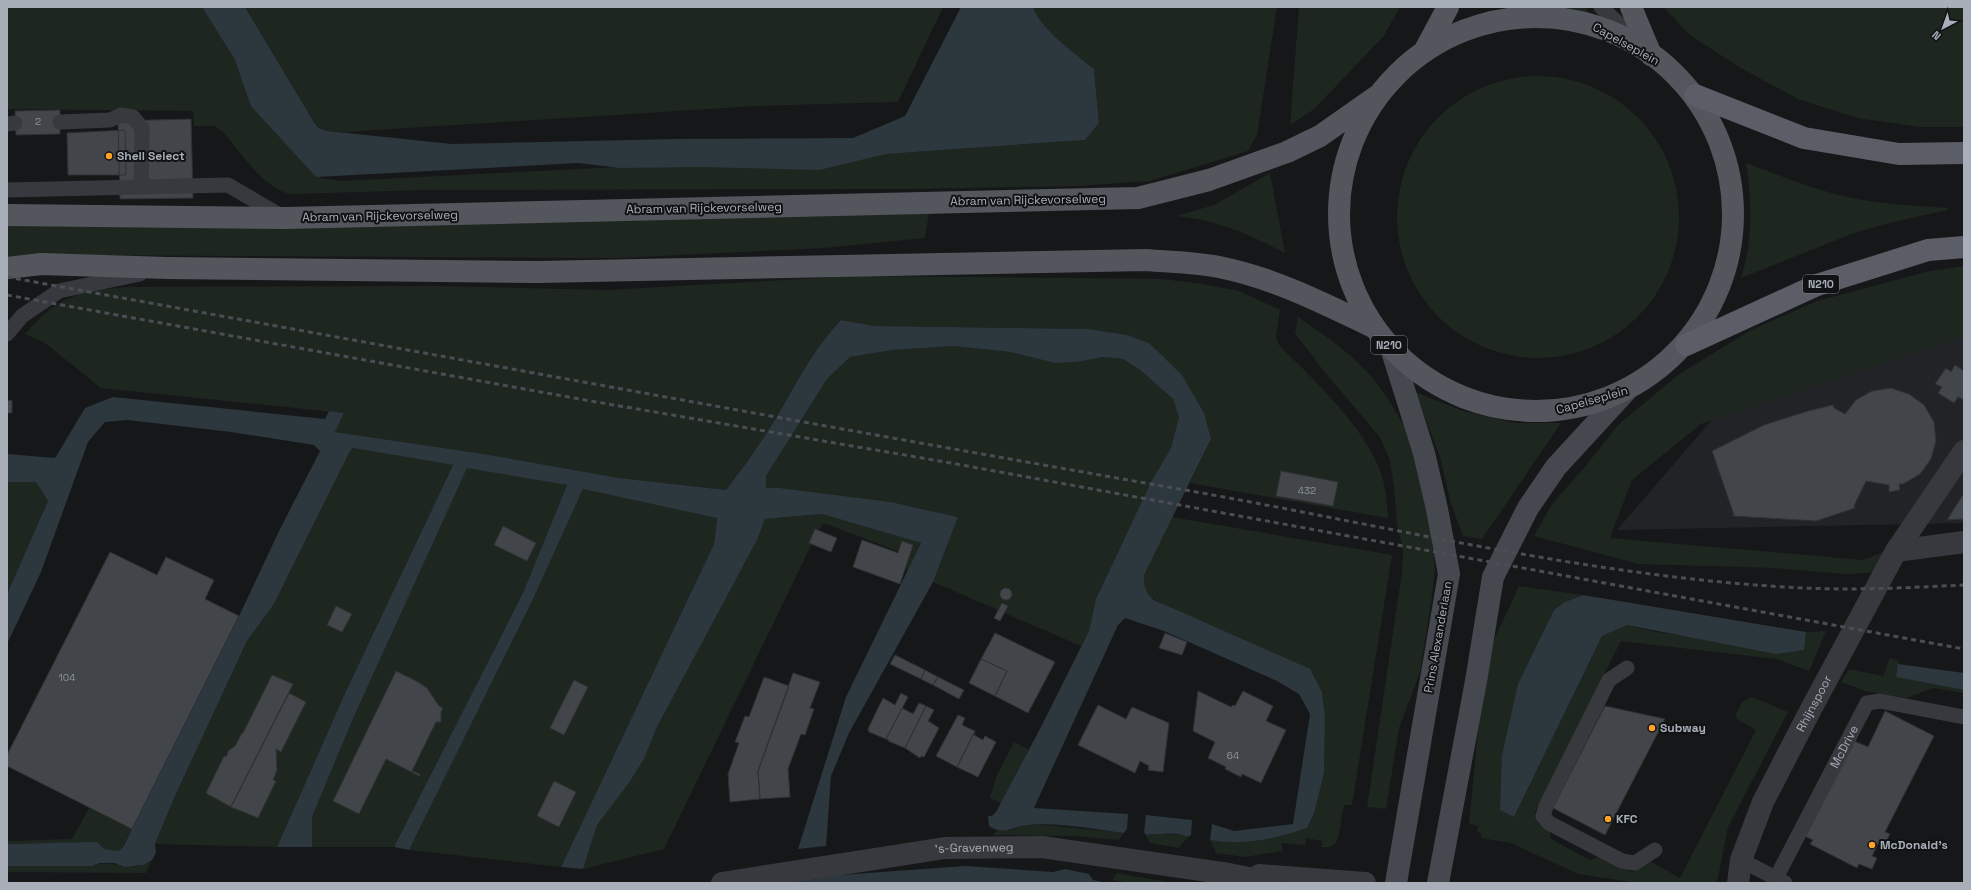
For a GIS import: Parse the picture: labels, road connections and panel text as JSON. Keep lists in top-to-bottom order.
{
  "streets": {
    "highway": ["N210"],
    "main road": ["Capelseplein", "Abram van Rijckevorselweg", "Prins Alexanderlaan"],
    "street": ["Rhijnspoor", "'s-Gravenweg"],
    "lane": ["McDrive"]
  },
  "crossings": [
    ["Capelseplein", "Abram van Rijckevorselweg"],
    ["Capelseplein", "N210"],
    ["Capelseplein", "Prins Alexanderlaan"]
  ],
  "places": [
    "Shell Select",
    "Subway",
    "KFC",
    "McDonald's"
  ],
  "house_numbers": [
    "2",
    "432",
    "104",
    "64"
  ],
  "north": "bottom left"
}
